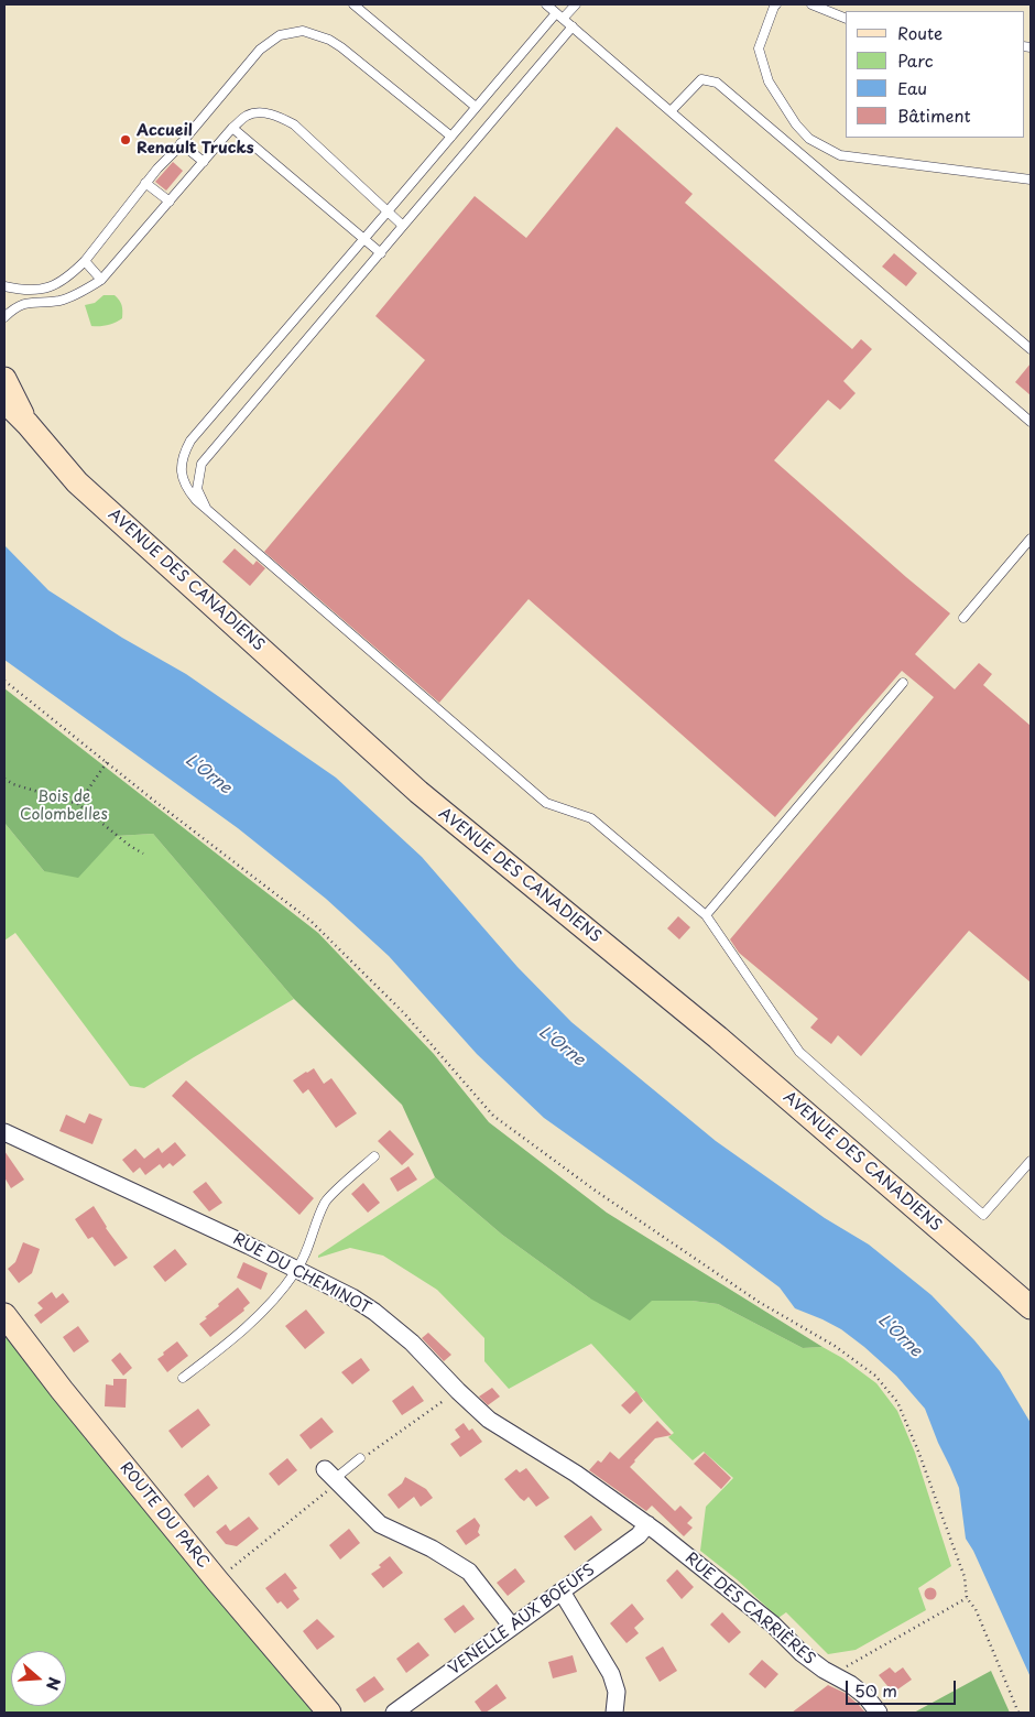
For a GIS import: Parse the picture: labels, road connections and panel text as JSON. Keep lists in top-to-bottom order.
{
  "streets": {
    "street": [
      "AVENUE DES CANADIENS",
      "RUE DU CHEMINOT",
      "ROUTE DU PARC",
      "RUE DES CARRIÈRES",
      "VENELLE AUX BOEUFS"
    ]
  },
  "crossings": [
    ["RUE DU CHEMINOT", "RUE DES CARRIÈRES"],
    ["RUE DU CHEMINOT", "VENELLE AUX BOEUFS"],
    ["RUE DES CARRIÈRES", "VENELLE AUX BOEUFS"]
  ],
  "water": ["L'Orne"],
  "parks": ["Bois de Colombelles"],
  "places": ["Accueil Renault Trucks"],
  "legend": [
    "Route",
    "Parc",
    "Eau",
    "Bâtiment"
  ],
  "scale_bar": "50 m",
  "north": "right"
}
